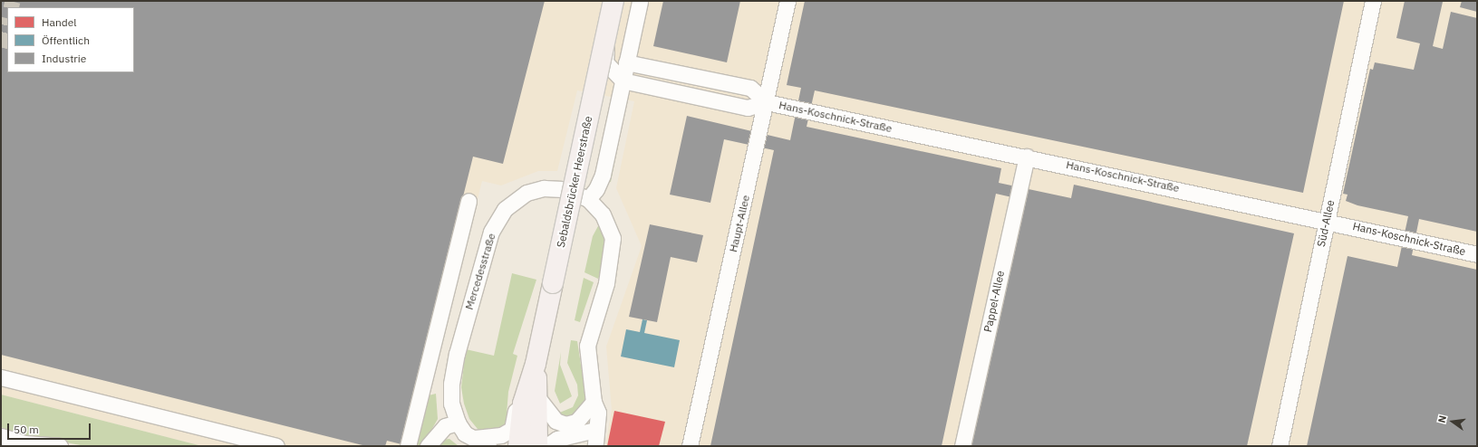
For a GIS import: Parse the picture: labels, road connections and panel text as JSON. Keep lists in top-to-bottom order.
{
  "streets": {
    "main road": ["Sebaldsbrücker Heerstraße"],
    "street": [
      "Hans-Koschnick-Straße",
      "Haupt-Allee",
      "Süd-Allee",
      "Mercedesstraße",
      "Pappel-Allee"
    ]
  },
  "crossings": [
    ["Hans-Koschnick-Straße", "Haupt-Allee"],
    ["Hans-Koschnick-Straße", "Süd-Allee"],
    ["Hans-Koschnick-Straße", "Pappel-Allee"]
  ],
  "legend": ["Handel", "Öffentlich", "Industrie"],
  "scale_bar": "50 m",
  "north": "left"
}
